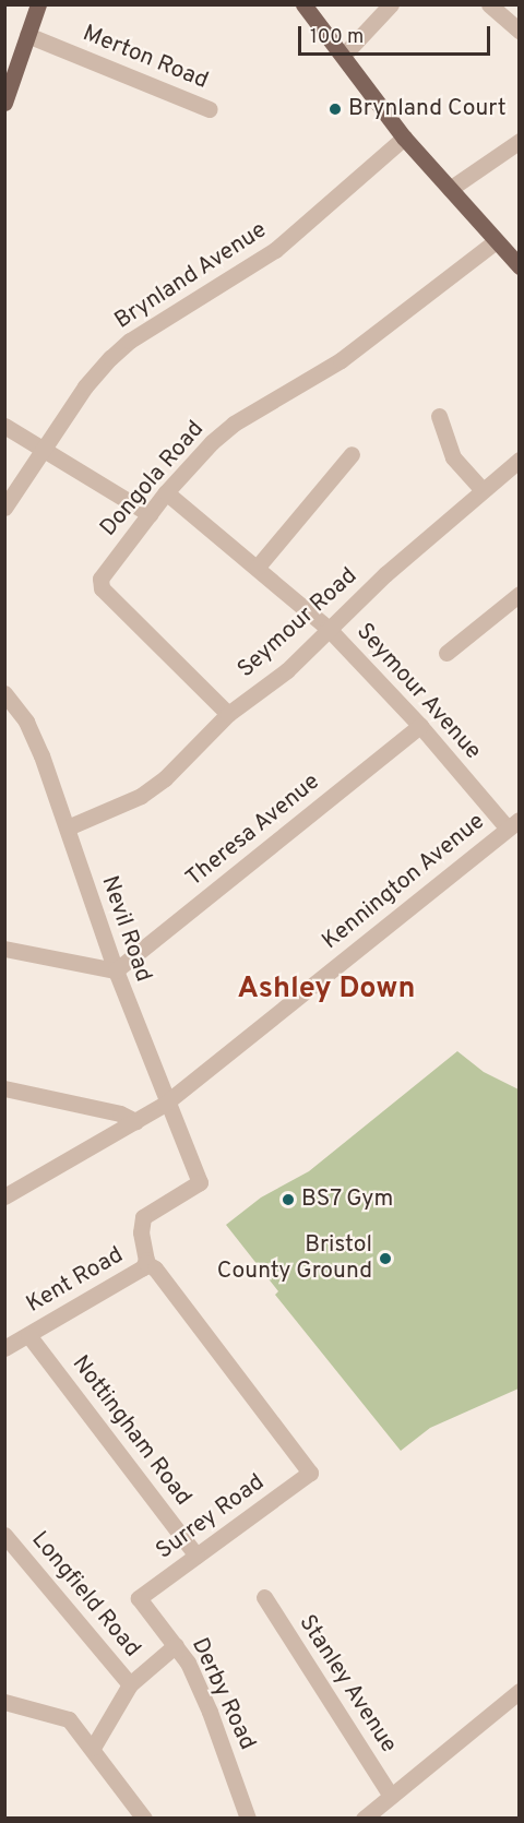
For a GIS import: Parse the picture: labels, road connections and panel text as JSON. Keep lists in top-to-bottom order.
{
  "streets": {
    "street": [
      "Merton Road",
      "Brynland Avenue",
      "Dongola Road",
      "Seymour Road",
      "Seymour Avenue",
      "Theresa Avenue",
      "Kennington Avenue",
      "Nevil Road",
      "Kent Road",
      "Nottingham Road",
      "Surrey Road",
      "Longfield Road",
      "Stanley Avenue",
      "Derby Road"
    ]
  },
  "crossings": [
    ["Dongola Road", "Seymour Road"],
    ["Dongola Road", "Seymour Avenue"],
    ["Seymour Road", "Seymour Avenue"],
    ["Seymour Road", "Nevil Road"],
    ["Seymour Avenue", "Theresa Avenue"],
    ["Seymour Avenue", "Kennington Avenue"],
    ["Theresa Avenue", "Nevil Road"],
    ["Kennington Avenue", "Nevil Road"],
    ["Nevil Road", "Kent Road"],
    ["Kent Road", "Nottingham Road"],
    ["Kent Road", "Surrey Road"],
    ["Nottingham Road", "Surrey Road"],
    ["Surrey Road", "Derby Road"]
  ],
  "districts": ["Ashley Down"],
  "places": ["Brynland Court", "BS7 Gym", "Bristol County Ground"],
  "scale_bar": "100 m"
}
